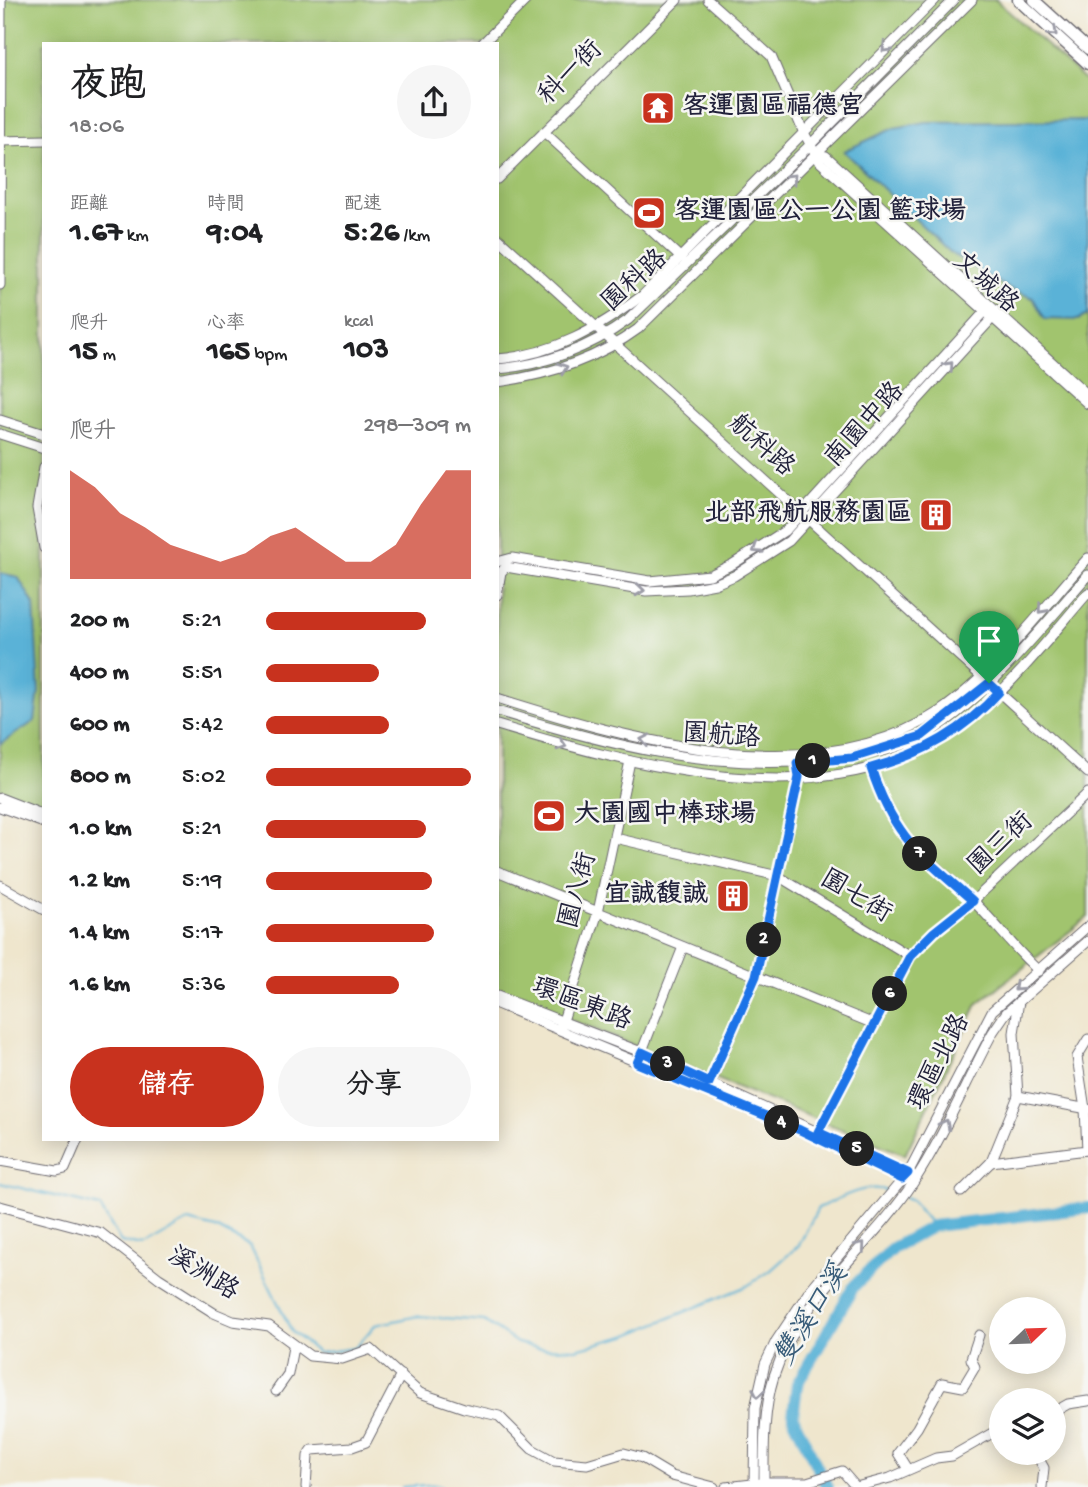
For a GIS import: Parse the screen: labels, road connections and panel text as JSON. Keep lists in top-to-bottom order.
{
  "streets": {
    "street": [
      "科一街",
      "園科路",
      "文城路",
      "南園中路",
      "航科路",
      "園航路",
      "園三街",
      "園八街",
      "園七街",
      "環區東路",
      "環區北路",
      "溪洲路"
    ]
  },
  "crossings": [
    ["園科路", "文城路"],
    ["園科路", "航科路"],
    ["文城路", "南園中路"],
    ["南園中路", "航科路"],
    ["航科路", "園航路"],
    ["園三街", "園七街"],
    ["園三街", "環區東路"],
    ["園八街", "園七街"],
    ["園八街", "環區東路"],
    ["環區東路", "環區北路"]
  ],
  "water": ["雙溪口溪"],
  "places": {
    "temple": ["客運園區福德宮"],
    "sports": ["客運園區公一公園 籃球場", "大園國中棒球場"],
    "building": ["北部飛航服務園區", "宜誠馥誠"]
  },
  "north": "top right",
  "page": {
    "heading": ["夜跑", "18:06"],
    "stats": [
      ["距離", "1.67 km"],
      ["時間", "9:04"],
      ["配速", "5:26 /km"],
      ["爬升", "15 m"],
      ["心率", "165 bpm"],
      ["kcal", "103"]
    ],
    "chart": ["爬升", "298–309 m"],
    "list": [
      {
        "name": "200 m",
        "note": "5:21"
      },
      {
        "name": "400 m",
        "note": "5:51"
      },
      {
        "name": "600 m",
        "note": "5:42"
      },
      {
        "name": "800 m",
        "note": "5:02"
      },
      {
        "name": "1.0 km",
        "note": "5:21"
      },
      {
        "name": "1.2 km",
        "note": "5:19"
      },
      {
        "name": "1.4 km",
        "note": "5:17"
      },
      {
        "name": "1.6 km",
        "note": "5:36"
      }
    ],
    "pins": [
      "1",
      "7",
      "2",
      "6",
      "3",
      "4",
      "5"
    ],
    "buttons": ["儲存", "分享"]
  }
}
